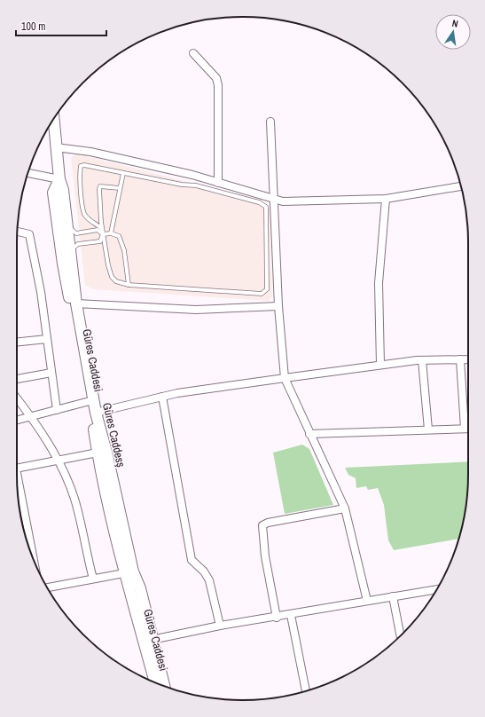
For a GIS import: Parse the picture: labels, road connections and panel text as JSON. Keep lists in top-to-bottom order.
{
  "streets": {
    "street": ["Güres Caddesi", "Güres Caddesş"]
  },
  "crossings": [
    ["Güres Caddesi", "Güres Caddesş"]
  ],
  "scale_bar": "100 m",
  "north": "top"
}
